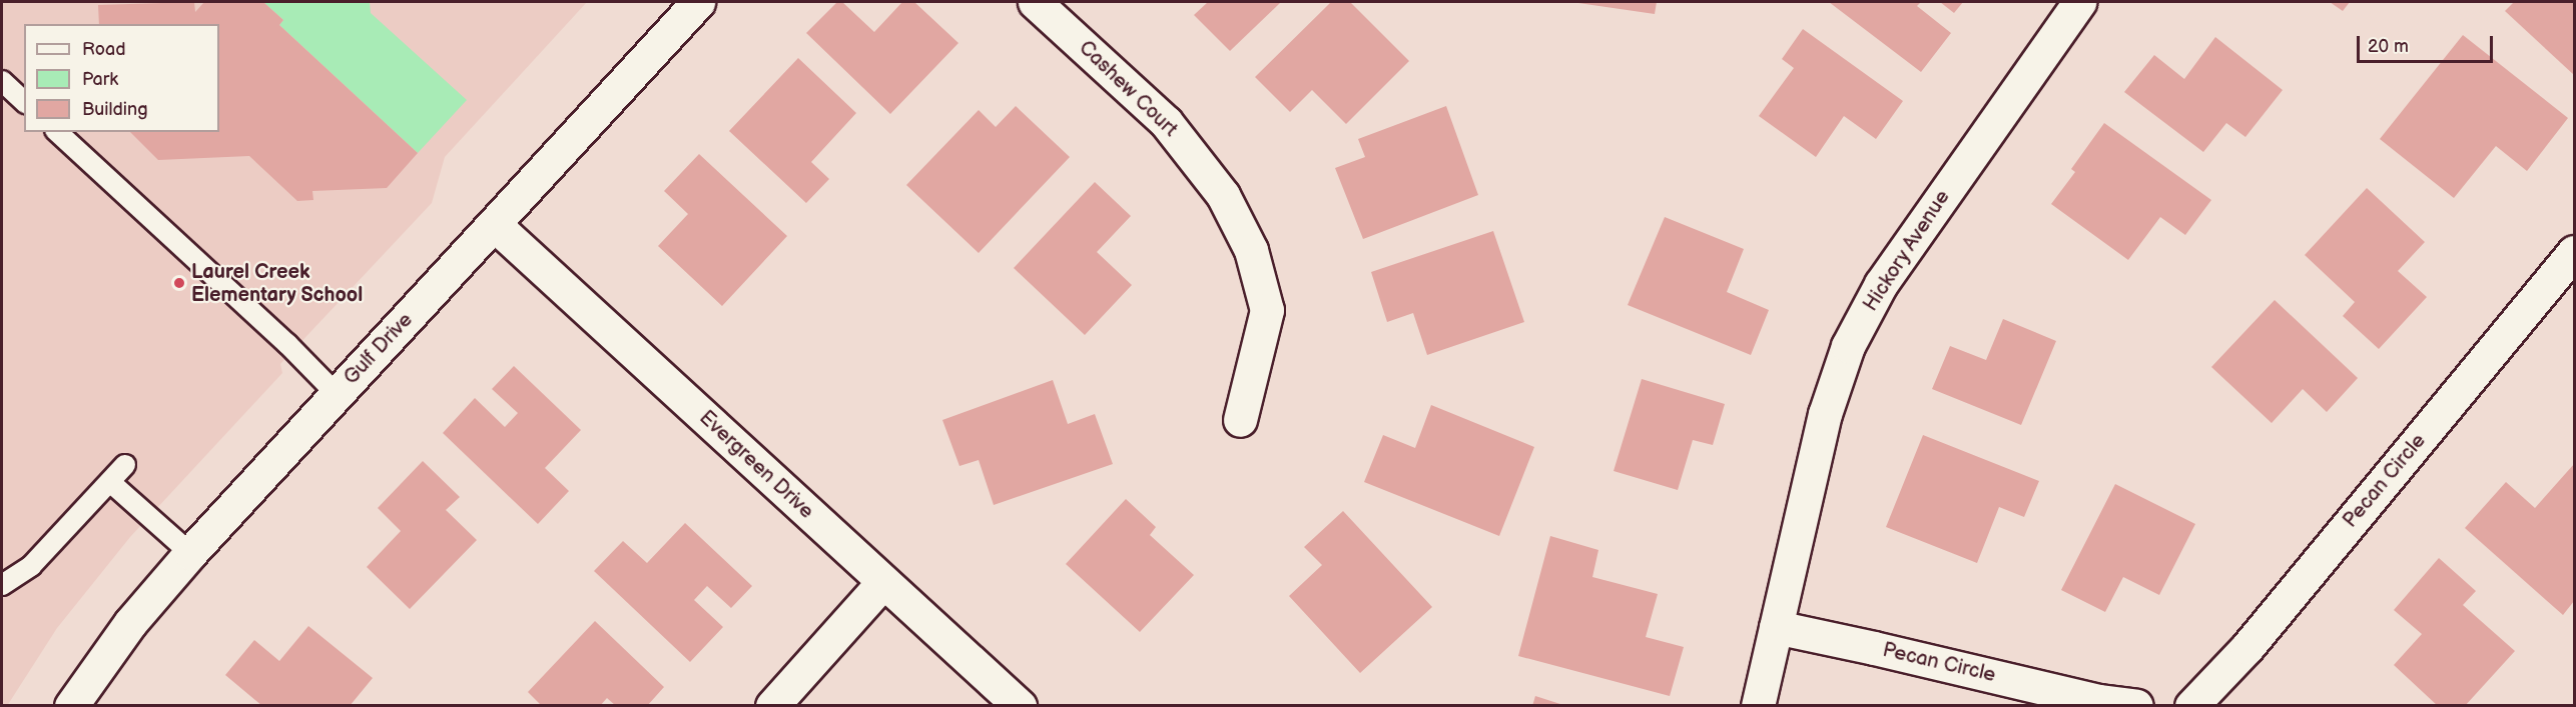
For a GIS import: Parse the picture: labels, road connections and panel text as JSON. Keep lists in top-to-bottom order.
{
  "streets": {
    "street": [
      "Cashew Court",
      "Hickory Avenue",
      "Gulf Drive",
      "Evergreen Drive",
      "Pecan Circle"
    ]
  },
  "crossings": [
    ["Hickory Avenue", "Pecan Circle"],
    ["Gulf Drive", "Evergreen Drive"]
  ],
  "places": ["Laurel Creek Elementary School"],
  "legend": ["Road", "Park", "Building"],
  "scale_bar": "20 m"
}
